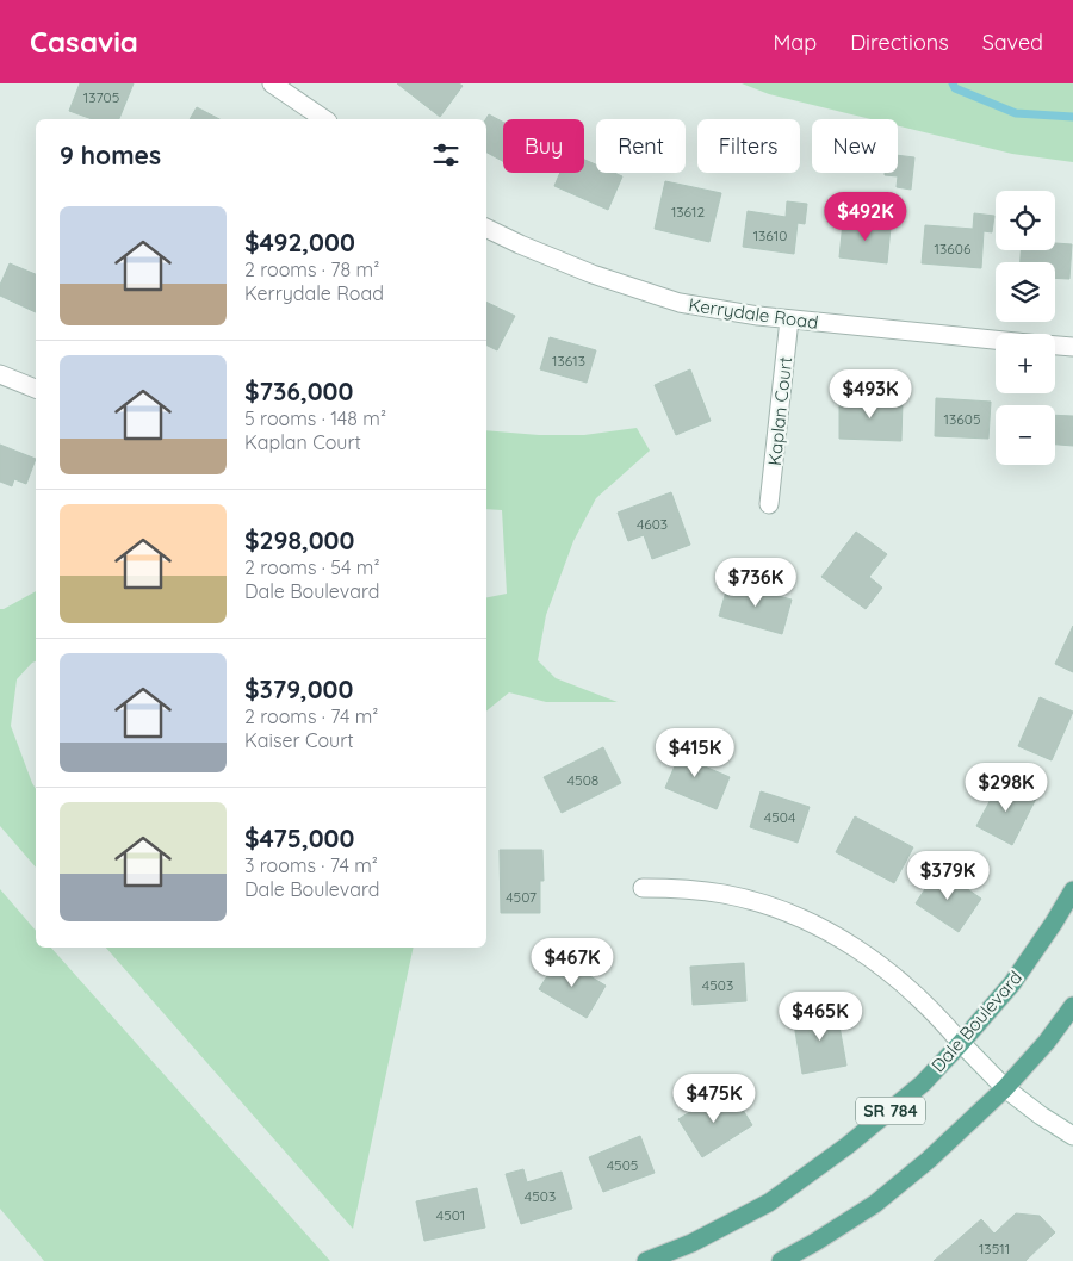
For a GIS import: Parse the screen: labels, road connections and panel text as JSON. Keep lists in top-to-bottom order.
{
  "streets": {
    "main road": ["Dale Boulevard", "SR 784"],
    "street": ["Kerrydale Road", "Kaplan Court"]
  },
  "crossings": [
    ["Kerrydale Road", "Kaplan Court"]
  ],
  "house_numbers": [
    "13705",
    "13612",
    "13610",
    "13606",
    "13613",
    "13605",
    "4603",
    "4508",
    "4504",
    "4507",
    "4503",
    "4505",
    "4503",
    "4501",
    "13511"
  ],
  "page": {
    "header": "Casavia",
    "nav": ["Map", "Directions", "Saved"],
    "chip": [
      "Buy",
      "Rent",
      "Filters",
      "New"
    ],
    "heading": "9 homes",
    "map_buttons": ["+", "−"],
    "list": [
      {
        "name": "$492,000",
        "note": "2 rooms · 78 m² · Kerrydale Road"
      },
      {
        "name": "$736,000",
        "note": "5 rooms · 148 m² · Kaplan Court"
      },
      {
        "name": "$298,000",
        "note": "2 rooms · 54 m² · Dale Boulevard"
      },
      {
        "name": "$379,000",
        "note": "2 rooms · 74 m² · Kaiser Court"
      },
      {
        "name": "$475,000",
        "note": "3 rooms · 74 m² · Dale Boulevard"
      }
    ],
    "price": [
      "$492K",
      "$493K",
      "$736K",
      "$415K",
      "$298K",
      "$379K",
      "$467K",
      "$465K",
      "$475K"
    ]
  }
}
